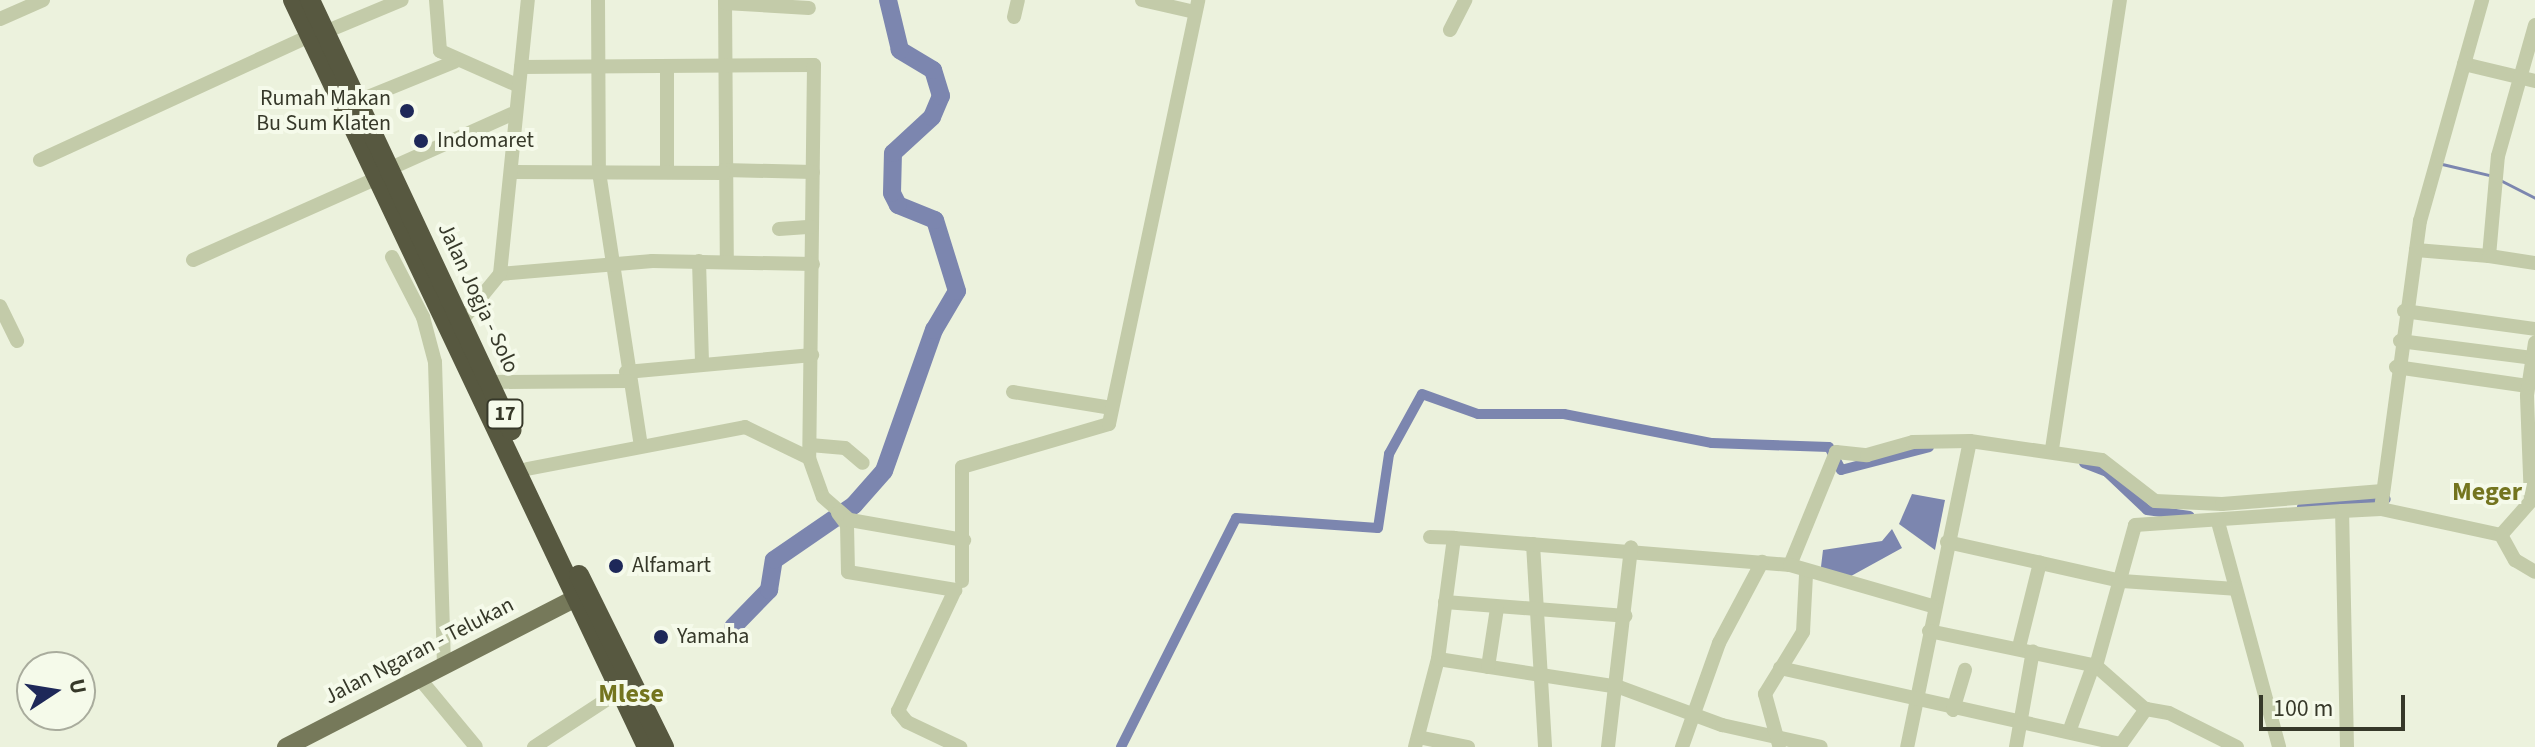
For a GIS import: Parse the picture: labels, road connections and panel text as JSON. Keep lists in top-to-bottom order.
{
  "streets": {
    "highway": ["Jalan Jogja - Solo", "17"],
    "main road": ["Jalan Ngaran - Telukan"]
  },
  "crossings": [
    ["Jalan Jogja - Solo", "17"],
    ["Jalan Jogja - Solo", "Jalan Ngaran - Telukan"],
    ["17", "Jalan Ngaran - Telukan"]
  ],
  "districts": ["Meger", "Mlese"],
  "places": [
    "Rumah Makan Bu Sum Klaten",
    "Indomaret",
    "Alfamart",
    "Yamaha"
  ],
  "scale_bar": "100 m",
  "north": "right"
}
